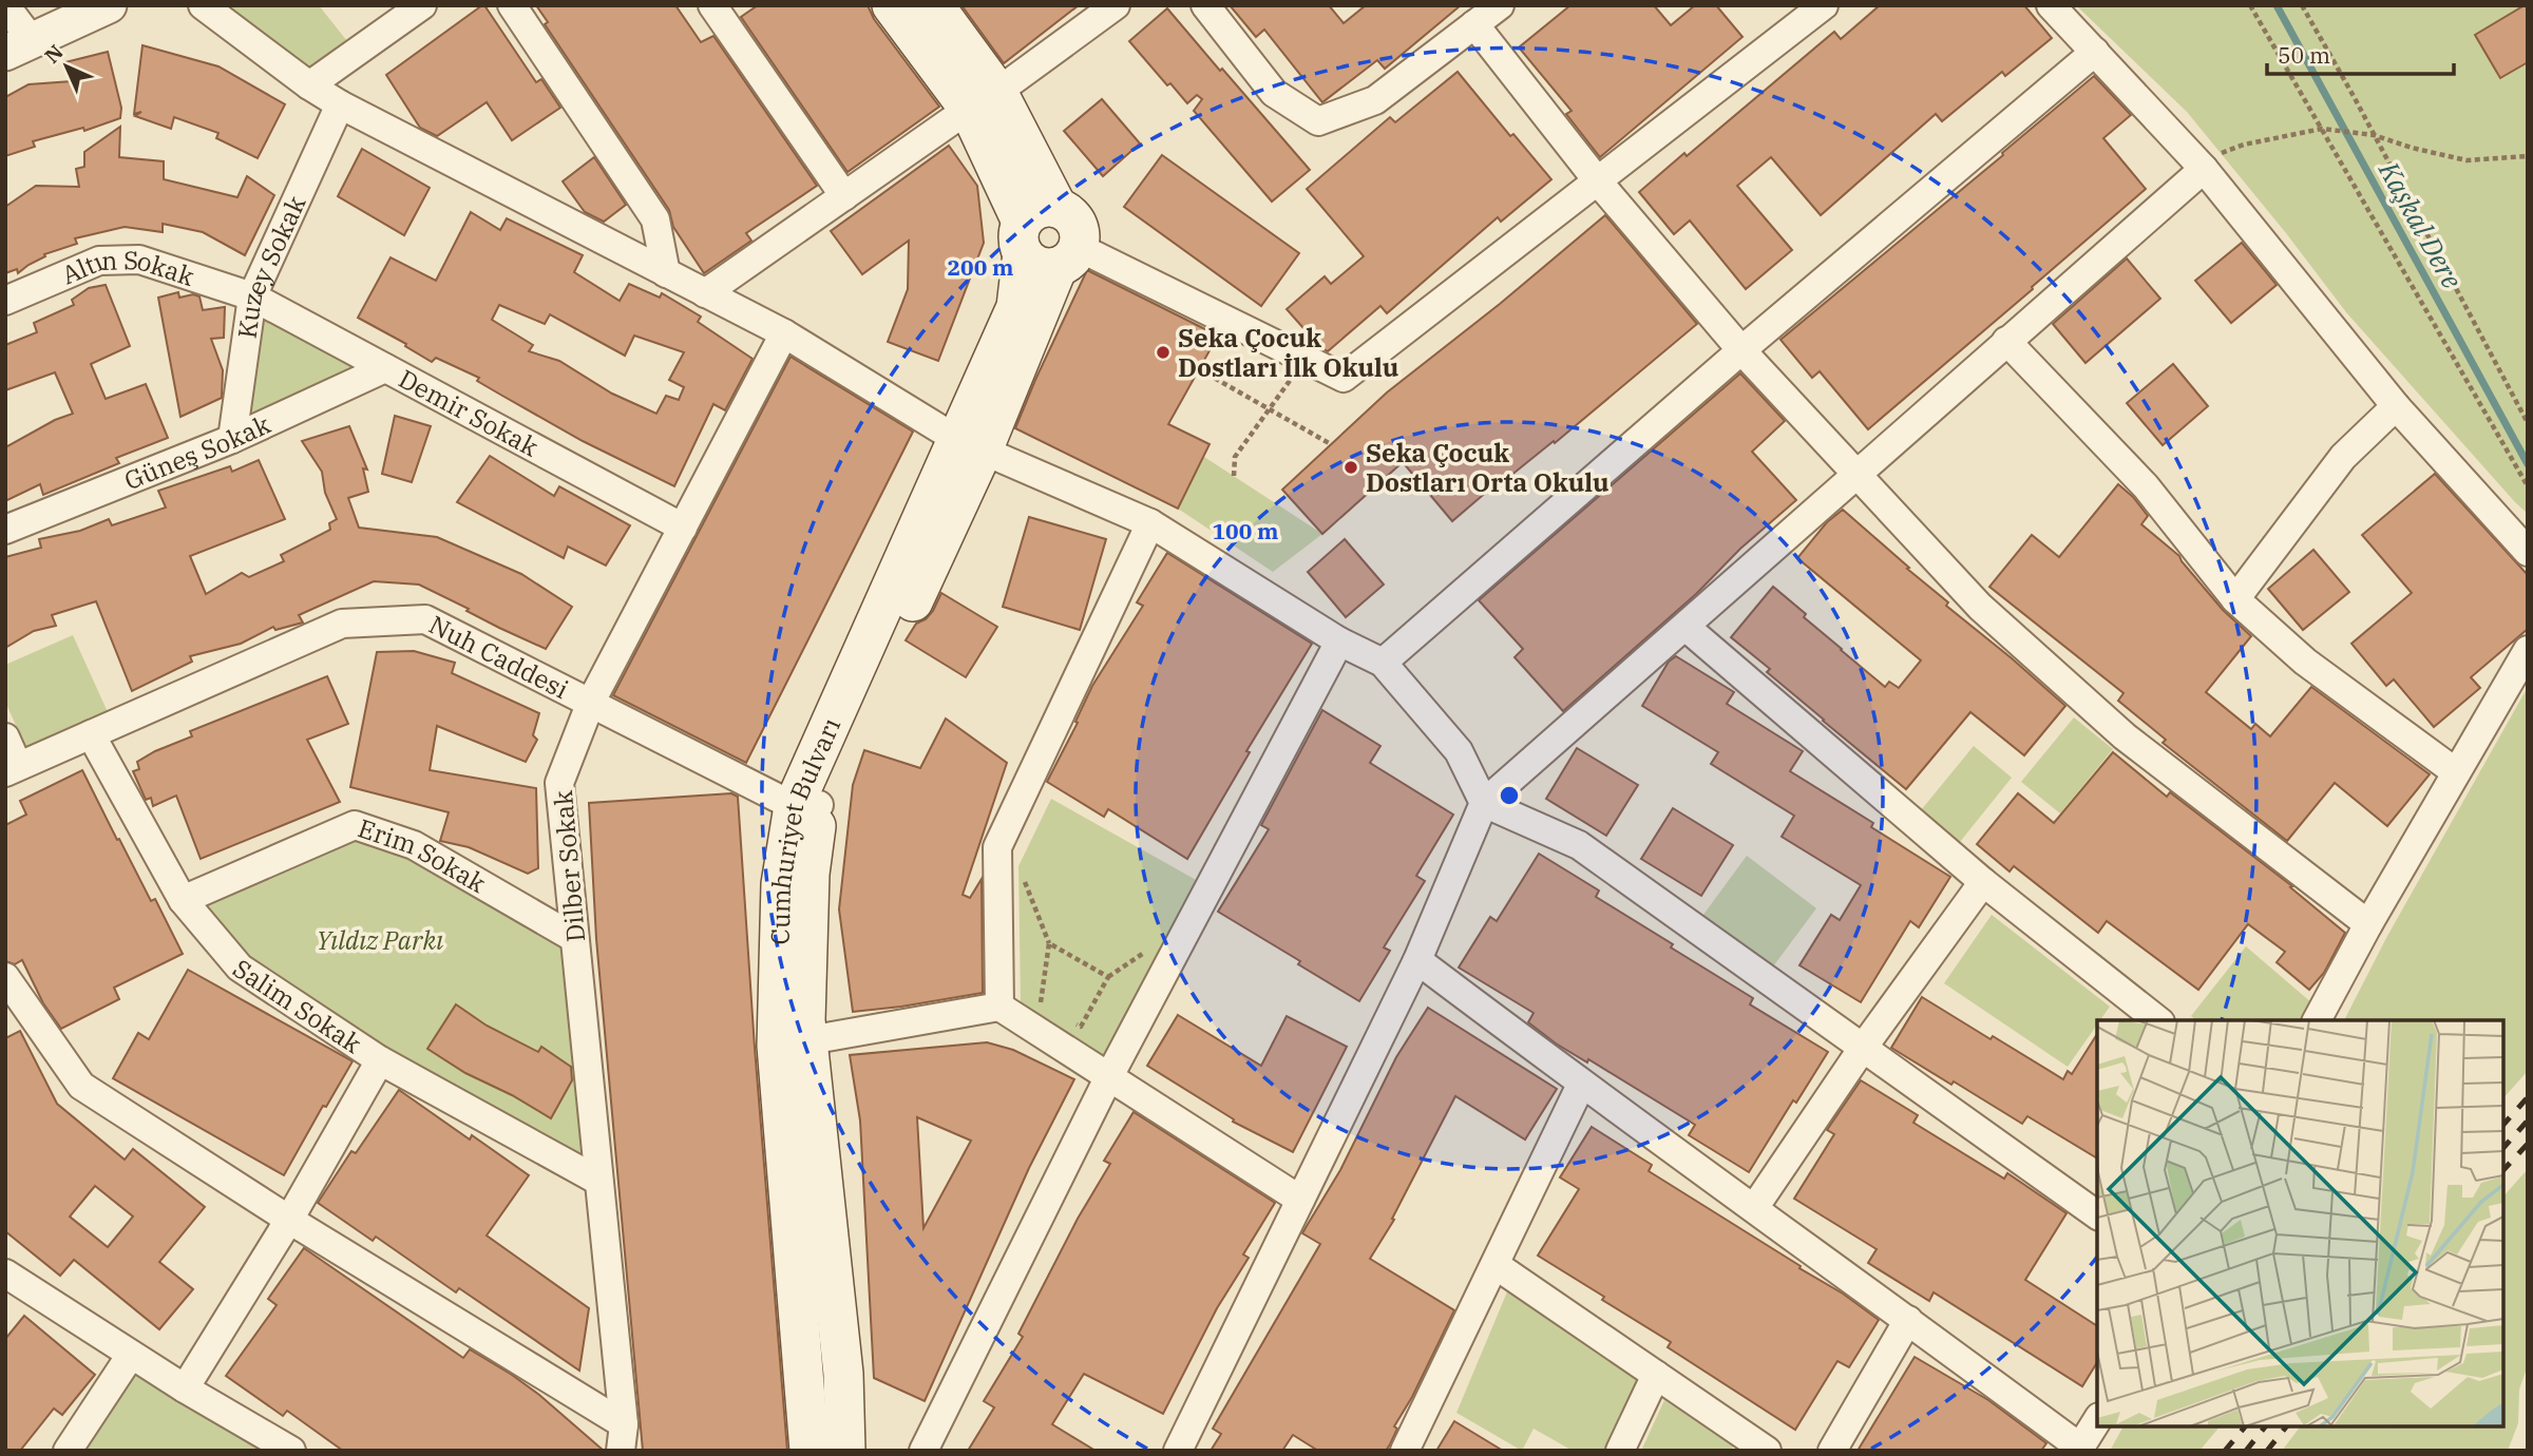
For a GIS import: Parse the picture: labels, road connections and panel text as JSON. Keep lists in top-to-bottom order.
{
  "streets": {
    "main road": ["Cumhuriyet Bulvarı"],
    "street": [
      "Kuzey Sokak",
      "Altın Sokak",
      "Demir Sokak",
      "Güneş Sokak",
      "Nuh Caddesi",
      "Erim Sokak",
      "Dilber Sokak",
      "Salim Sokak"
    ]
  },
  "crossings": [
    ["Kuzey Sokak", "Altın Sokak"],
    ["Kuzey Sokak", "Demir Sokak"],
    ["Kuzey Sokak", "Güneş Sokak"],
    ["Altın Sokak", "Demir Sokak"],
    ["Demir Sokak", "Güneş Sokak"],
    ["Demir Sokak", "Dilber Sokak"],
    ["Nuh Caddesi", "Cumhuriyet Bulvarı"],
    ["Nuh Caddesi", "Dilber Sokak"],
    ["Nuh Caddesi", "Salim Sokak"],
    ["Erim Sokak", "Dilber Sokak"],
    ["Erim Sokak", "Salim Sokak"],
    ["Dilber Sokak", "Salim Sokak"]
  ],
  "water": ["Kaşkal Dere"],
  "parks": ["Yıldız Parkı"],
  "places": ["Seka Çocuk Dostları İlk Okulu", "Seka Çocuk Dostları Orta Okulu"],
  "scale_bar": "50 m",
  "north": "top left",
  "rings": ["200 m", "100 m"]
}
